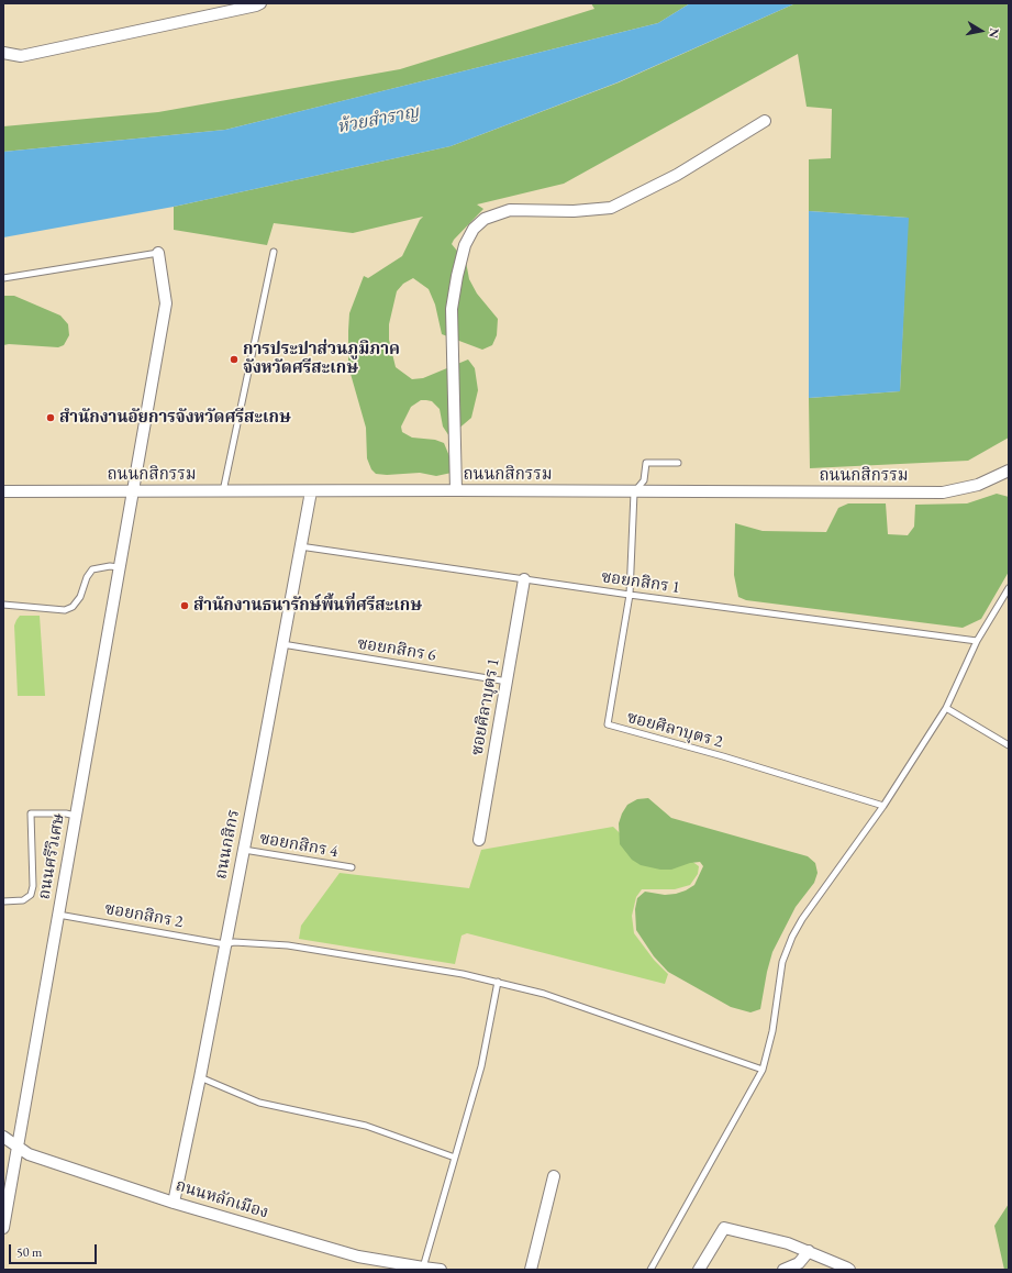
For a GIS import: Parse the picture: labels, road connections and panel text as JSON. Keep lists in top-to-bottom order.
{
  "streets": {
    "street": [
      "ถนนกสิกรรม",
      "ซอยศิลาบุตร 1",
      "ถนนกสิกร",
      "ถนนศรีวิเศษ",
      "ถนนหลักเมือง"
    ],
    "lane": [
      "ซอยกสิกร 1",
      "ซอยกสิกร 6",
      "ซอยศิลาบุตร 2",
      "ซอยกสิกร 4",
      "ซอยกสิกร 2"
    ]
  },
  "crossings": [
    ["ถนนกสิกรรม", "ซอยศิลาบุตร 2"],
    ["ถนนกสิกรรม", "ถนนกสิกร"],
    ["ถนนกสิกรรม", "ถนนศรีวิเศษ"],
    ["ซอยกสิกร 1", "ซอยศิลาบุตร 1"],
    ["ซอยกสิกร 1", "ซอยศิลาบุตร 2"],
    ["ซอยกสิกร 1", "ถนนกสิกร"],
    ["ซอยกสิกร 6", "ซอยศิลาบุตร 1"],
    ["ซอยกสิกร 6", "ถนนกสิกร"],
    ["ถนนกสิกร", "ซอยกสิกร 4"],
    ["ถนนกสิกร", "ซอยกสิกร 2"],
    ["ถนนกสิกร", "ถนนหลักเมือง"],
    ["ถนนศรีวิเศษ", "ซอยกสิกร 2"],
    ["ถนนศรีวิเศษ", "ถนนหลักเมือง"]
  ],
  "water": ["ห้วยสำราญ"],
  "places": ["การประปาส่วนภูมิภาค จังหวัดศรีสะเกษ", "สำนักงานอัยการจังหวัดศรีสะเกษ", "สำนักงานธนารักษ์พื้นที่ศรีสะเกษ"],
  "scale_bar": "50 m",
  "north": "right"
}
